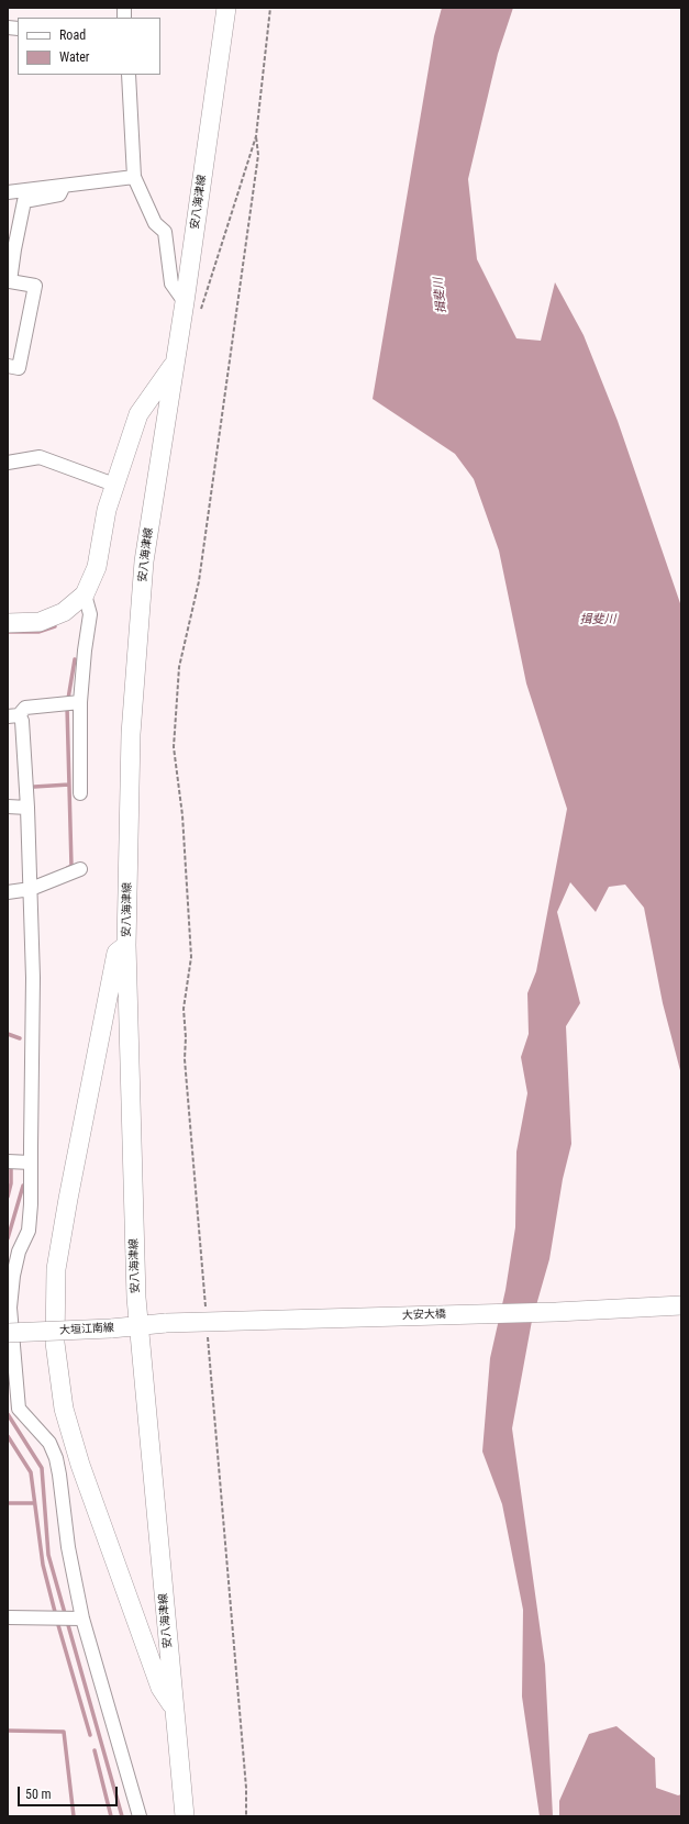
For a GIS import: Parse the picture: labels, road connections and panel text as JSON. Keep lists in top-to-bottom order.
{
  "streets": {
    "main road": ["安八海津線", "大安大橋", "大垣江南線"]
  },
  "crossings": [
    ["安八海津線", "大垣江南線"],
    ["大安大橋", "大垣江南線"]
  ],
  "water": ["揖斐川"],
  "legend": ["Road", "Water"],
  "scale_bar": "50 m"
}
